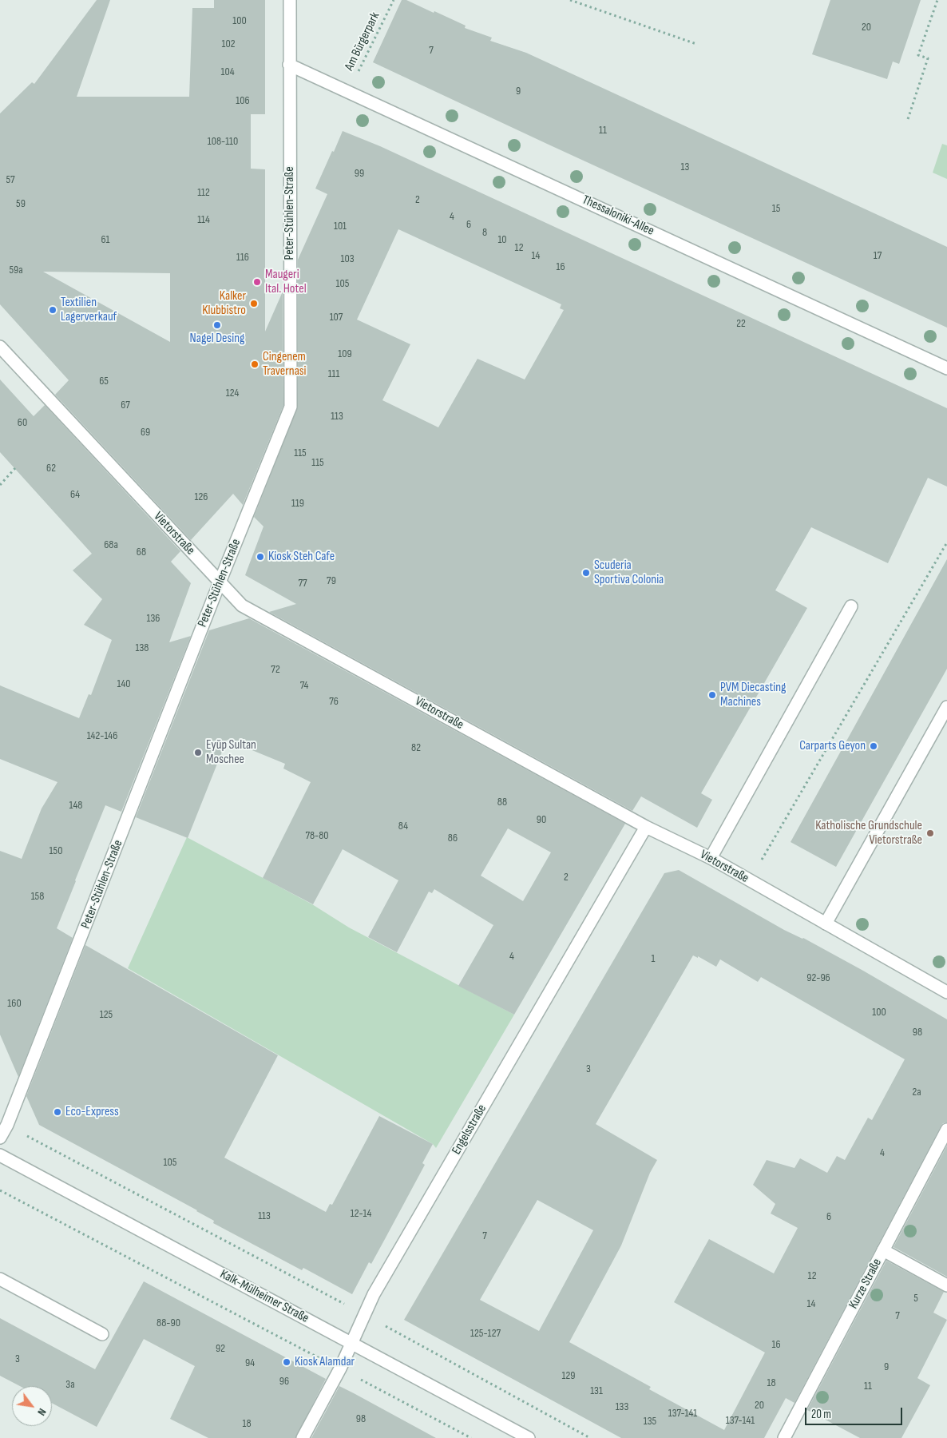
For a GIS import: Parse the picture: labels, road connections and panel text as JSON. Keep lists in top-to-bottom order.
{
  "streets": {
    "street": [
      "Peter-Stühlen-Straße",
      "Thessaloniki-Allee",
      "Vietorstraße",
      "Engelsstraße",
      "Kurze Straße",
      "Kalk-Mülheimer Straße"
    ],
    "path": ["Am Bürgerpark"]
  },
  "crossings": [
    ["Am Bürgerpark", "Thessaloniki-Allee"],
    ["Peter-Stühlen-Straße", "Thessaloniki-Allee"],
    ["Peter-Stühlen-Straße", "Vietorstraße"],
    ["Vietorstraße", "Engelsstraße"],
    ["Engelsstraße", "Kalk-Mülheimer Straße"]
  ],
  "places": [
    "Maugeri Ital. Hotel",
    "Kalker Klubbistro",
    "Textilien Lagerverkauf",
    "Nagel Desing",
    "Cingenem Travernasi",
    "Kiosk Steh Cafe",
    "Scuderia Sportiva Colonia",
    "PVM Diecasting Machines",
    "Carparts Geyon",
    "Eyüp Sultan Moschee",
    "Katholische Grundschule Vietorstraße",
    "Eco-Express",
    "Kiosk Alamdar"
  ],
  "house_numbers": [
    "100",
    "20",
    "102",
    "7",
    "104",
    "9",
    "106",
    "11",
    "108-110",
    "13",
    "99",
    "57",
    "112",
    "2",
    "59",
    "15",
    "4",
    "114",
    "6",
    "101",
    "8",
    "61",
    "10",
    "12",
    "14",
    "17",
    "116",
    "103",
    "16",
    "59a",
    "105",
    "107",
    "22",
    "109",
    "111",
    "65",
    "124",
    "67",
    "113",
    "60",
    "69",
    "115",
    "115",
    "62",
    "64",
    "126",
    "119",
    "68a",
    "68",
    "79",
    "77",
    "136",
    "138",
    "72",
    "140",
    "74",
    "76",
    "142-146",
    "82",
    "88",
    "148",
    "90",
    "84",
    "78-80",
    "86",
    "150",
    "2",
    "158",
    "4",
    "1",
    "92-96",
    "160",
    "100",
    "125",
    "98",
    "3",
    "2a",
    "4",
    "105",
    "12-14",
    "113",
    "6",
    "7",
    "12",
    "5",
    "14",
    "7",
    "88-90",
    "125-127",
    "16",
    "92",
    "3",
    "94",
    "9",
    "129",
    "96",
    "18",
    "3a",
    "11",
    "131",
    "20",
    "133",
    "137-141",
    "98",
    "137-141",
    "135",
    "18"
  ],
  "scale_bar": "20 m",
  "north": "bottom right"
}
